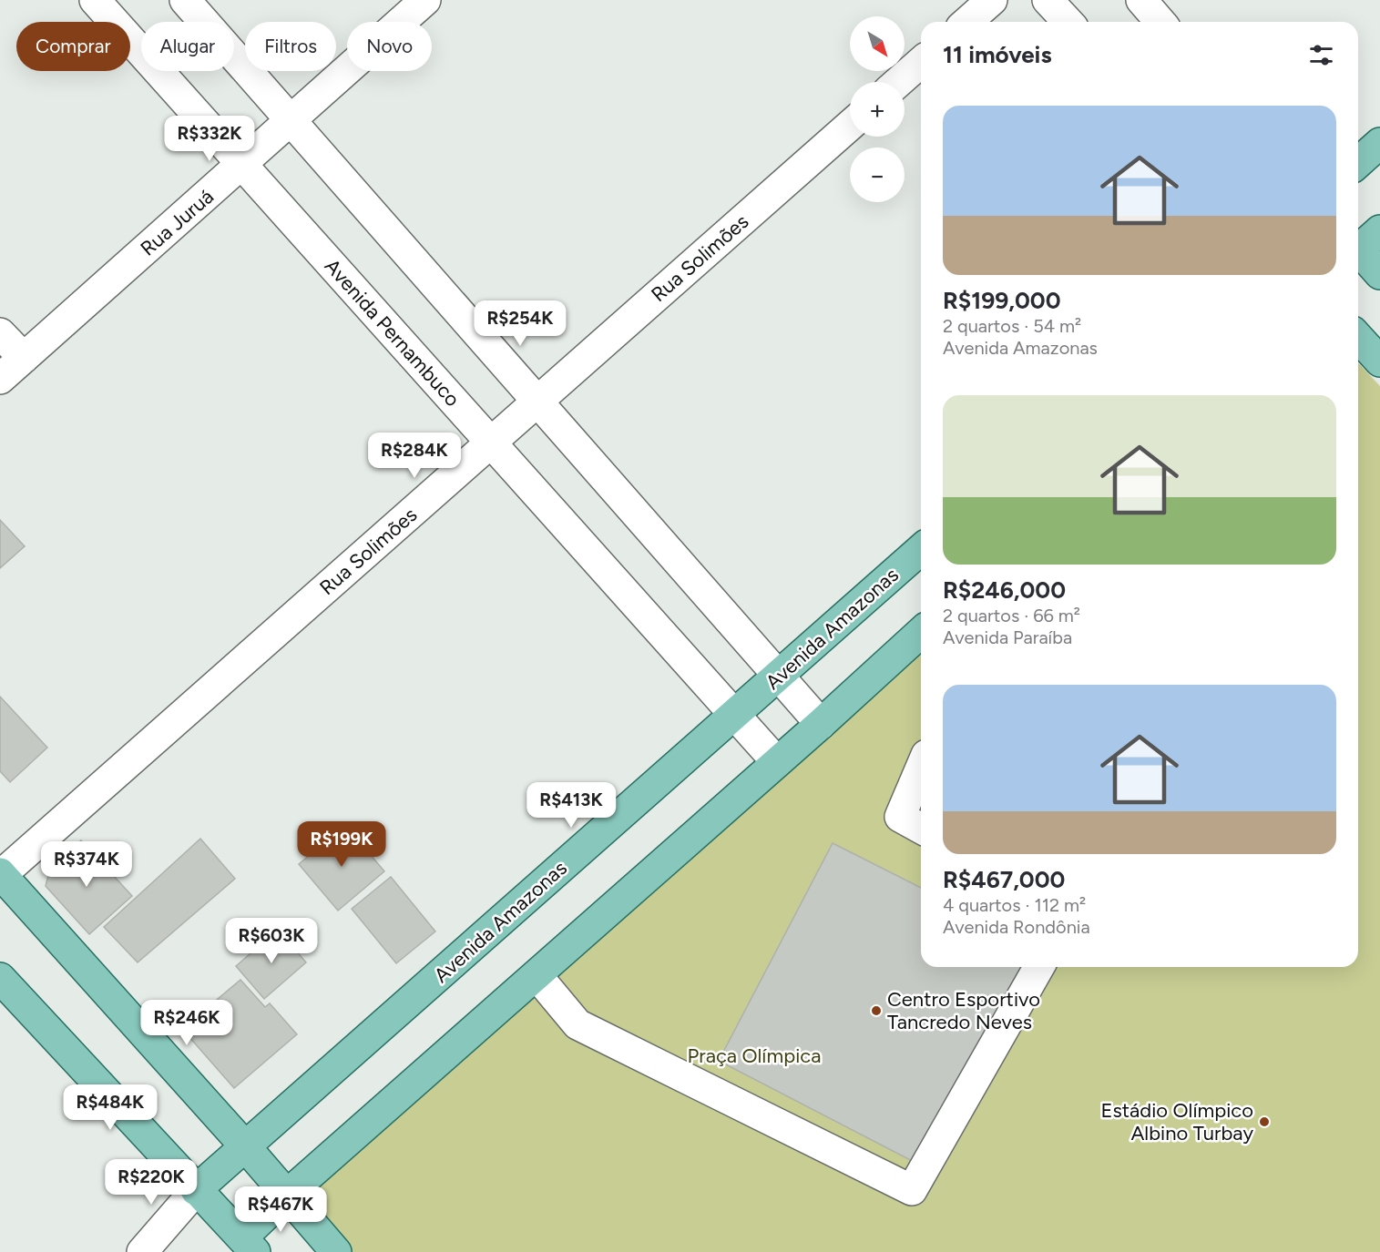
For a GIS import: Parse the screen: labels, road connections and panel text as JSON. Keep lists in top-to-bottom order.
{
  "streets": {
    "main road": ["Avenida Amazonas"],
    "street": ["Rua Juruá", "Rua Solimões", "Avenida Pernambuco"]
  },
  "crossings": [
    ["Rua Juruá", "Avenida Pernambuco"],
    ["Rua Solimões", "Avenida Pernambuco"],
    ["Avenida Pernambuco", "Avenida Amazonas"]
  ],
  "parks": ["Praça Olímpica"],
  "places": ["Centro Esportivo Tancredo Neves", "Estádio Olímpico Albino Turbay"],
  "north": "bottom right",
  "page": {
    "map_buttons": ["+", "−"],
    "chip": [
      "Comprar",
      "Alugar",
      "Filtros",
      "Novo"
    ],
    "heading": "11 imóveis",
    "list": [
      {
        "name": "R$199,000",
        "note": "2 quartos · 54 m² · Avenida Amazonas"
      },
      {
        "name": "R$246,000",
        "note": "2 quartos · 66 m² · Avenida Paraíba"
      },
      {
        "name": "R$467,000",
        "note": "4 quartos · 112 m² · Avenida Rondônia"
      }
    ],
    "price": [
      "R$332K",
      "R$254K",
      "R$284K",
      "R$413K",
      "R$199K",
      "R$374K",
      "R$603K",
      "R$246K",
      "R$484K",
      "R$220K",
      "R$467K"
    ]
  }
}
